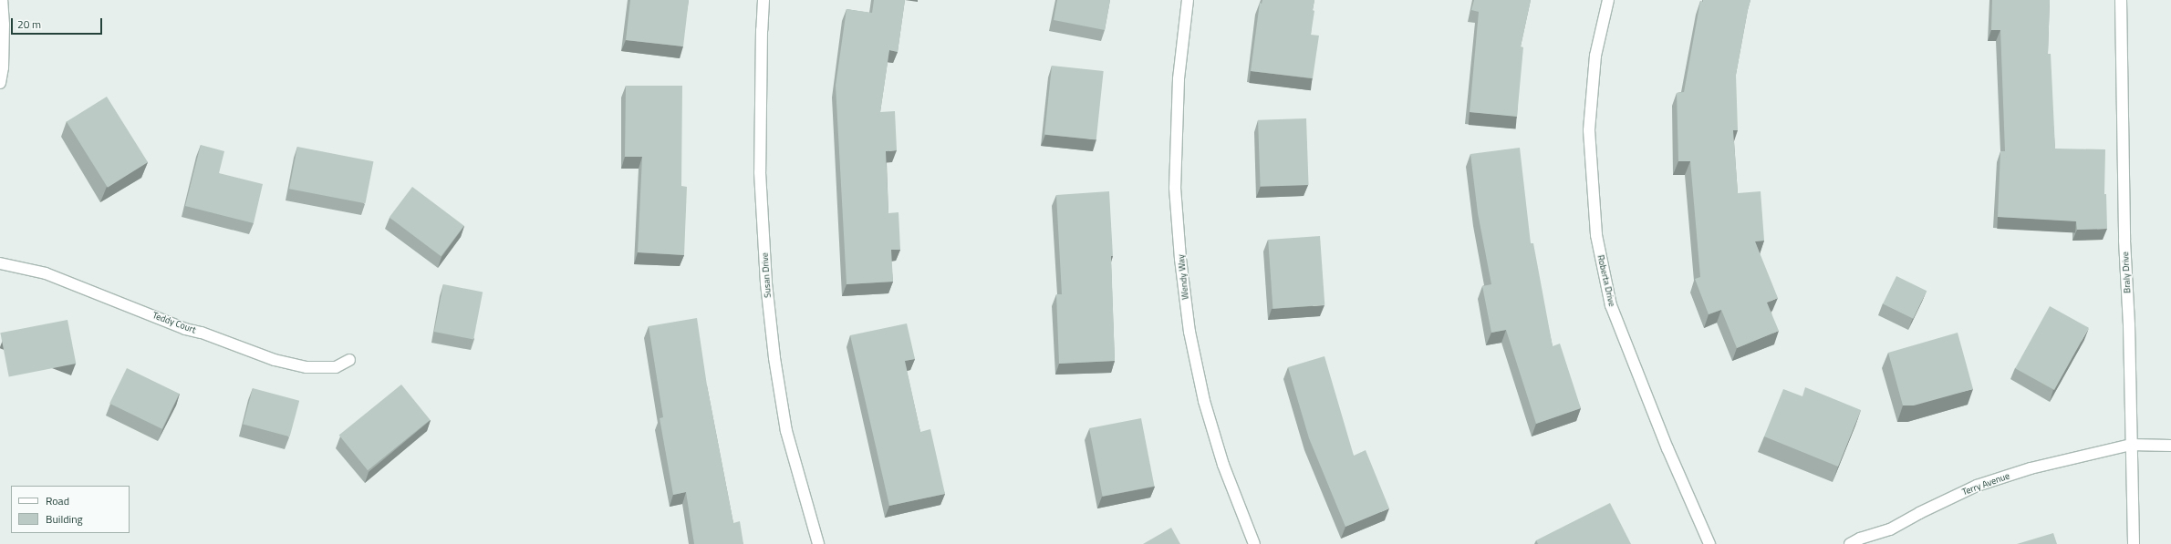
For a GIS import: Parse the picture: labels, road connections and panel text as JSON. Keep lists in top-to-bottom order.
{
  "streets": {
    "street": [
      "Braly Drive",
      "Susan Drive",
      "Wendy Way",
      "Roberta Drive",
      "Teddy Court",
      "Terry Avenue"
    ]
  },
  "crossings": [
    ["Braly Drive", "Terry Avenue"]
  ],
  "legend": ["Road", "Building"],
  "scale_bar": "20 m"
}
